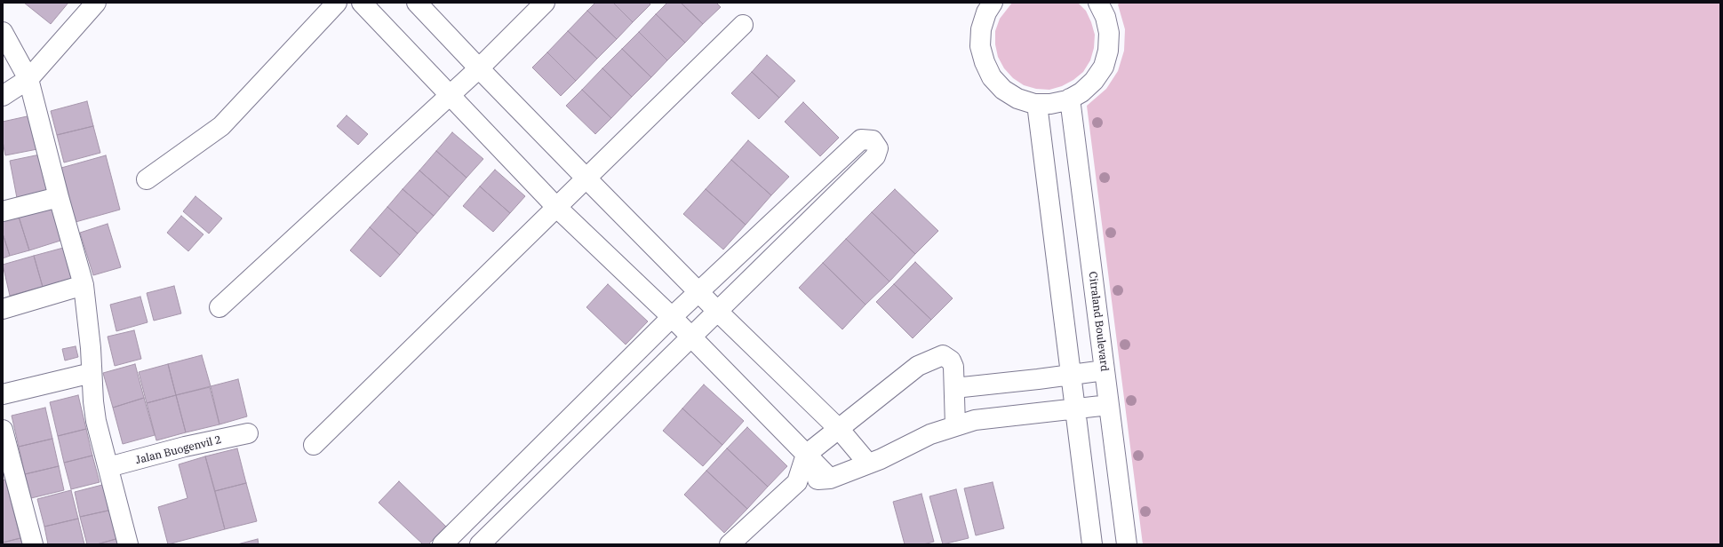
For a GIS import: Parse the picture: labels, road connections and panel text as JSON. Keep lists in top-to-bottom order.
{
  "streets": {
    "street": ["Citraland Boulevard", "Jalan Buogenvil 2"]
  }
}
